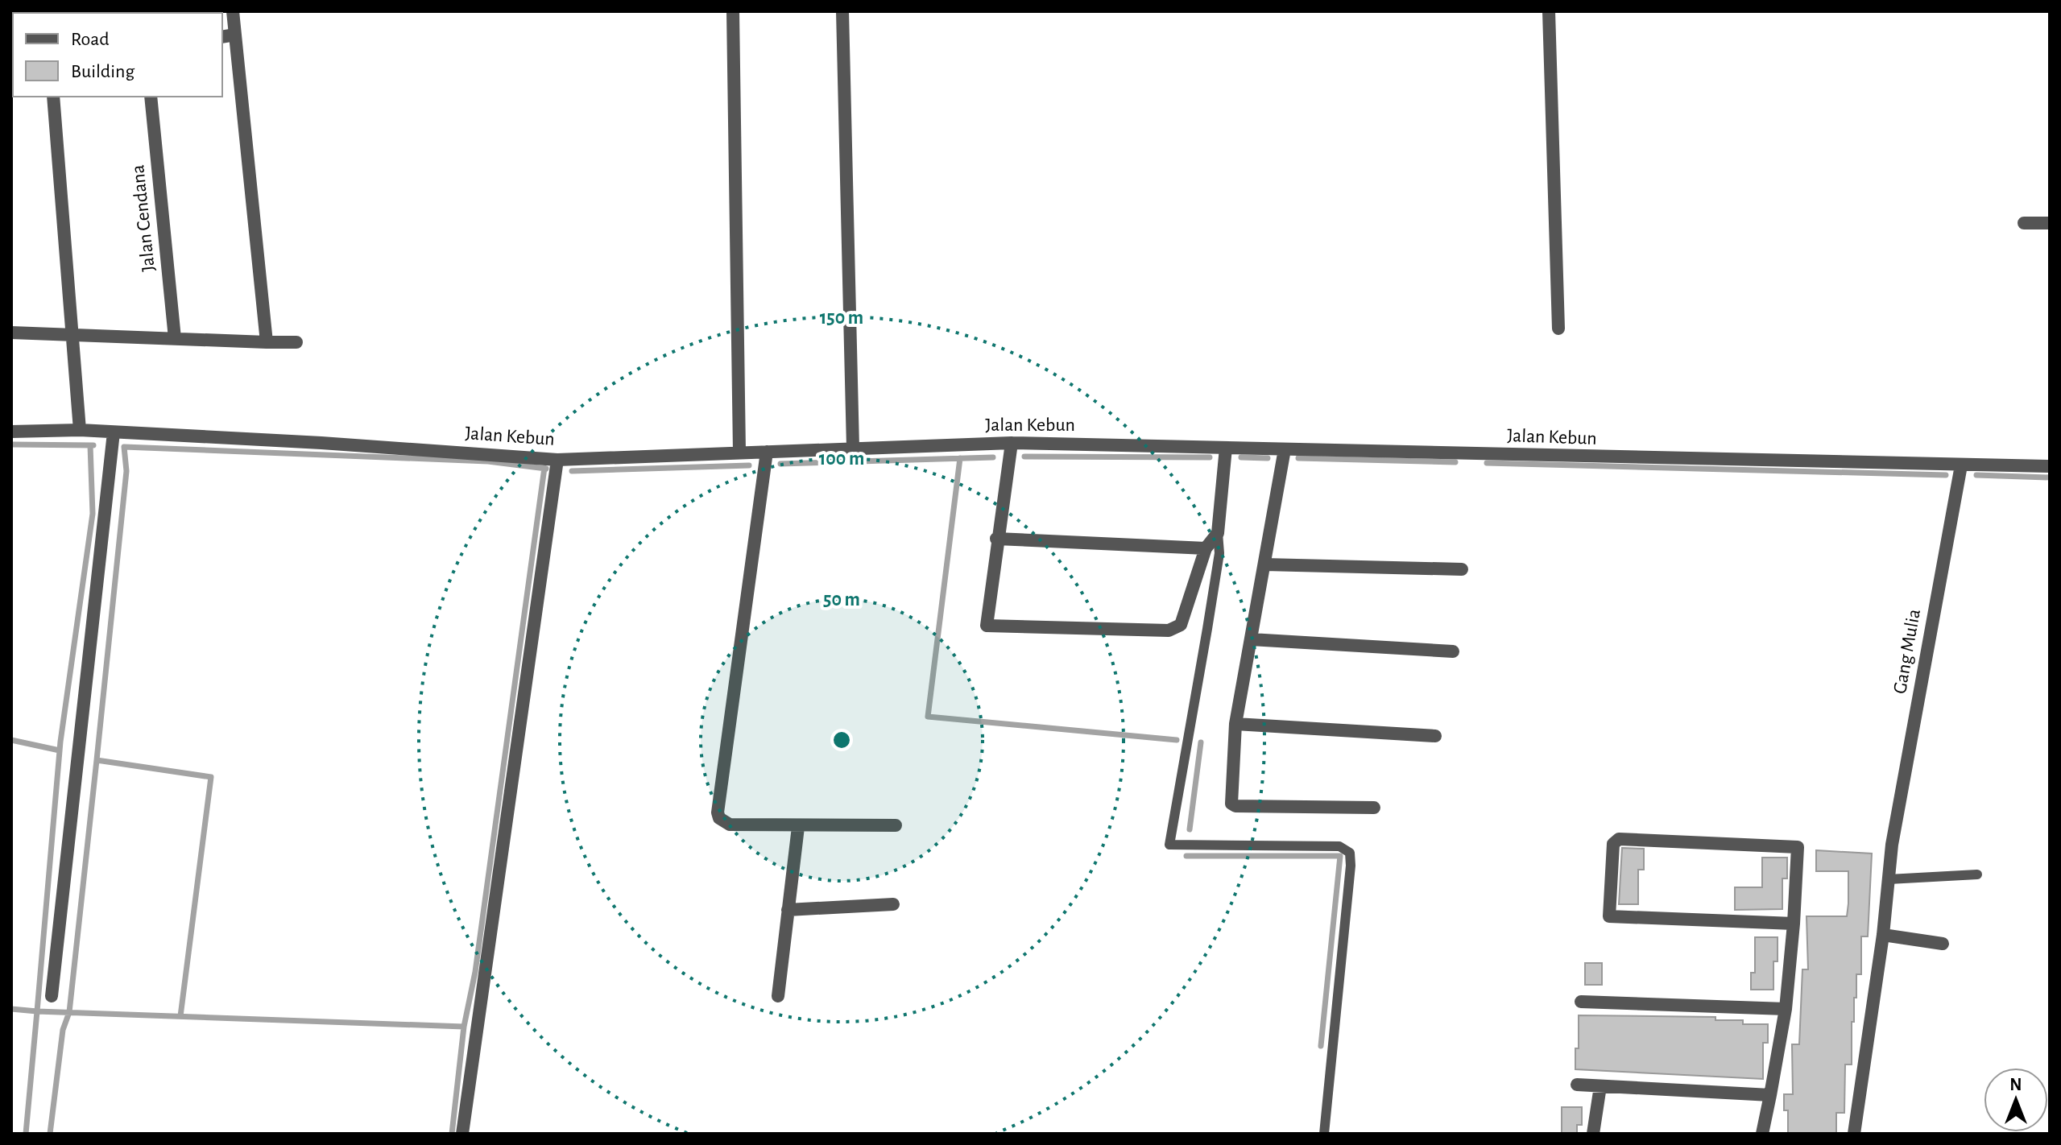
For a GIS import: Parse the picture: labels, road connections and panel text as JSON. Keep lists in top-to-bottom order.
{
  "streets": {
    "street": ["Jalan Cendana", "Jalan Kebun", "Gang Mulia"]
  },
  "crossings": [
    ["Jalan Kebun", "Gang Mulia"]
  ],
  "legend": ["Road", "Building"],
  "north": "top",
  "rings": ["150 m", "100 m", "50 m"]
}
